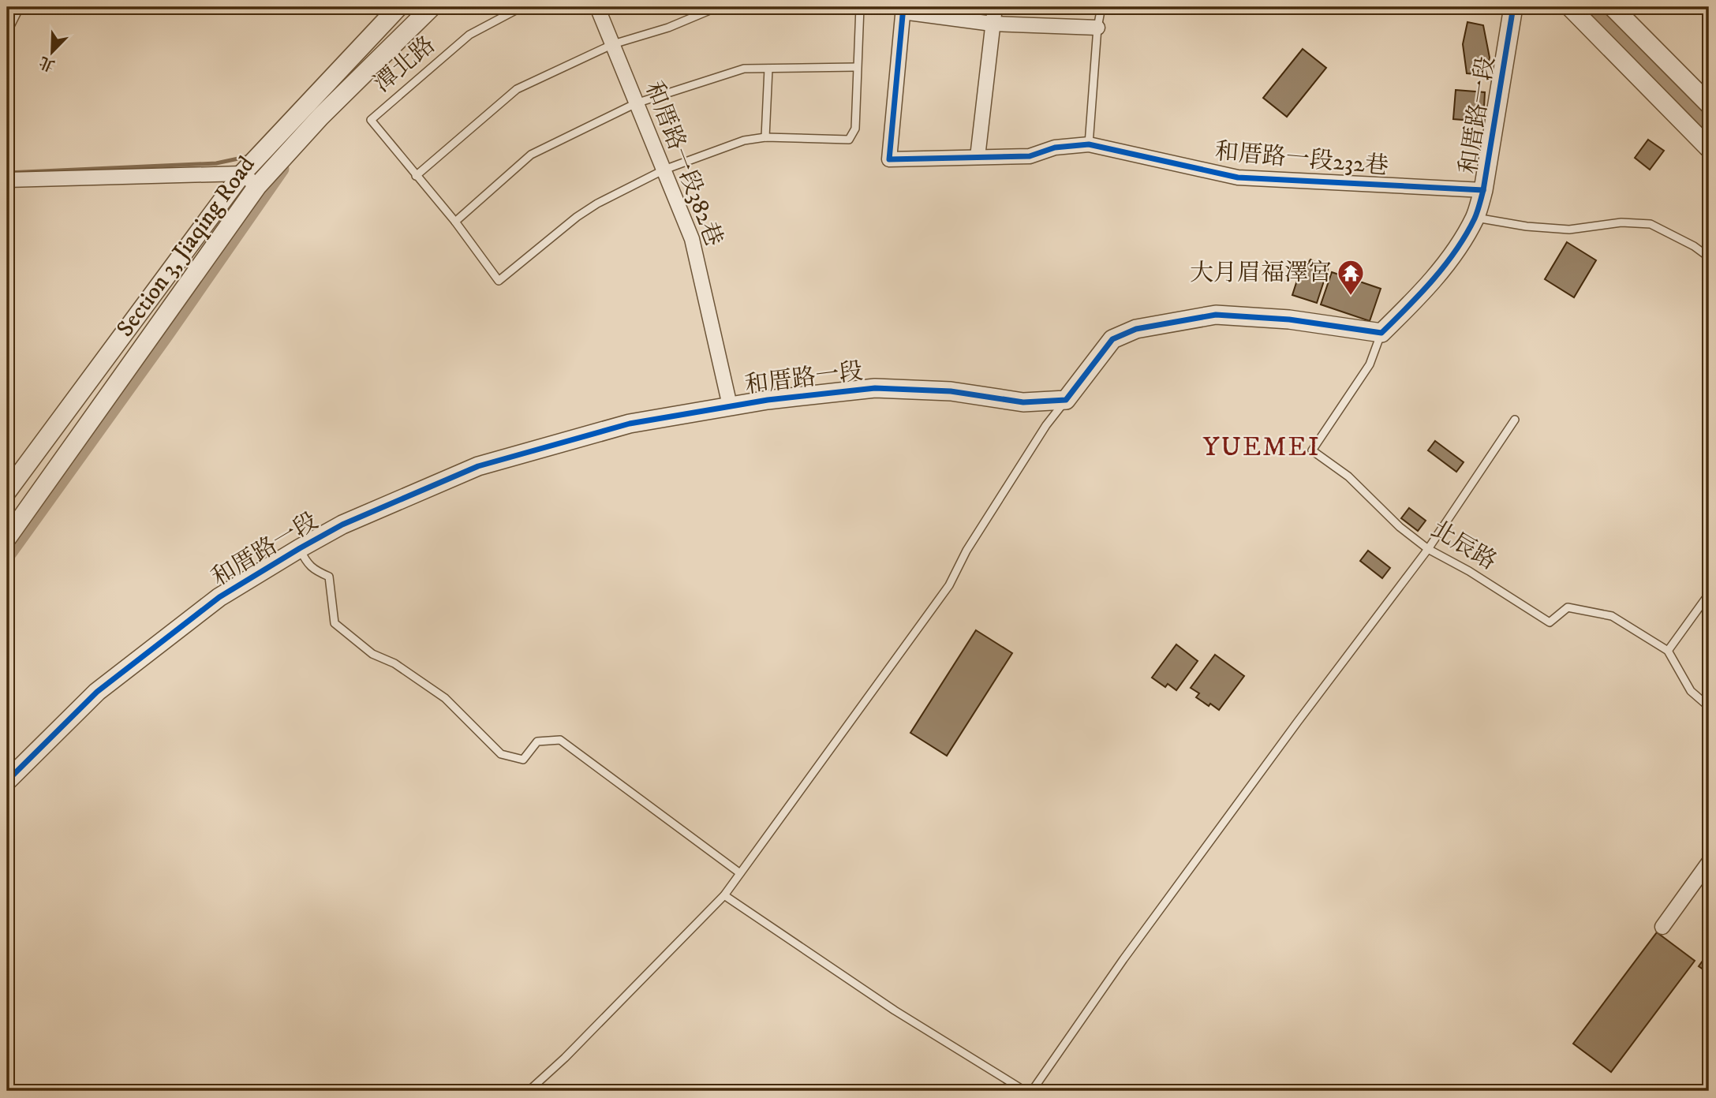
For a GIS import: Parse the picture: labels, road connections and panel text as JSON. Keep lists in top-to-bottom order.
{
  "streets": {
    "street": [
      "和厝路一段",
      "和厝路一段232巷",
      "和厝路一段382巷",
      "Section 3, Jiaqing Road"
    ],
    "lane": ["潭北路", "北辰路"]
  },
  "crossings": [
    ["和厝路一段", "和厝路一段232巷"],
    ["和厝路一段", "和厝路一段382巷"],
    ["和厝路一段", "北辰路"]
  ],
  "districts": ["YUEMEI"],
  "places": {
    "temple": ["大月眉福澤宮"]
  },
  "north": "bottom left"
}
